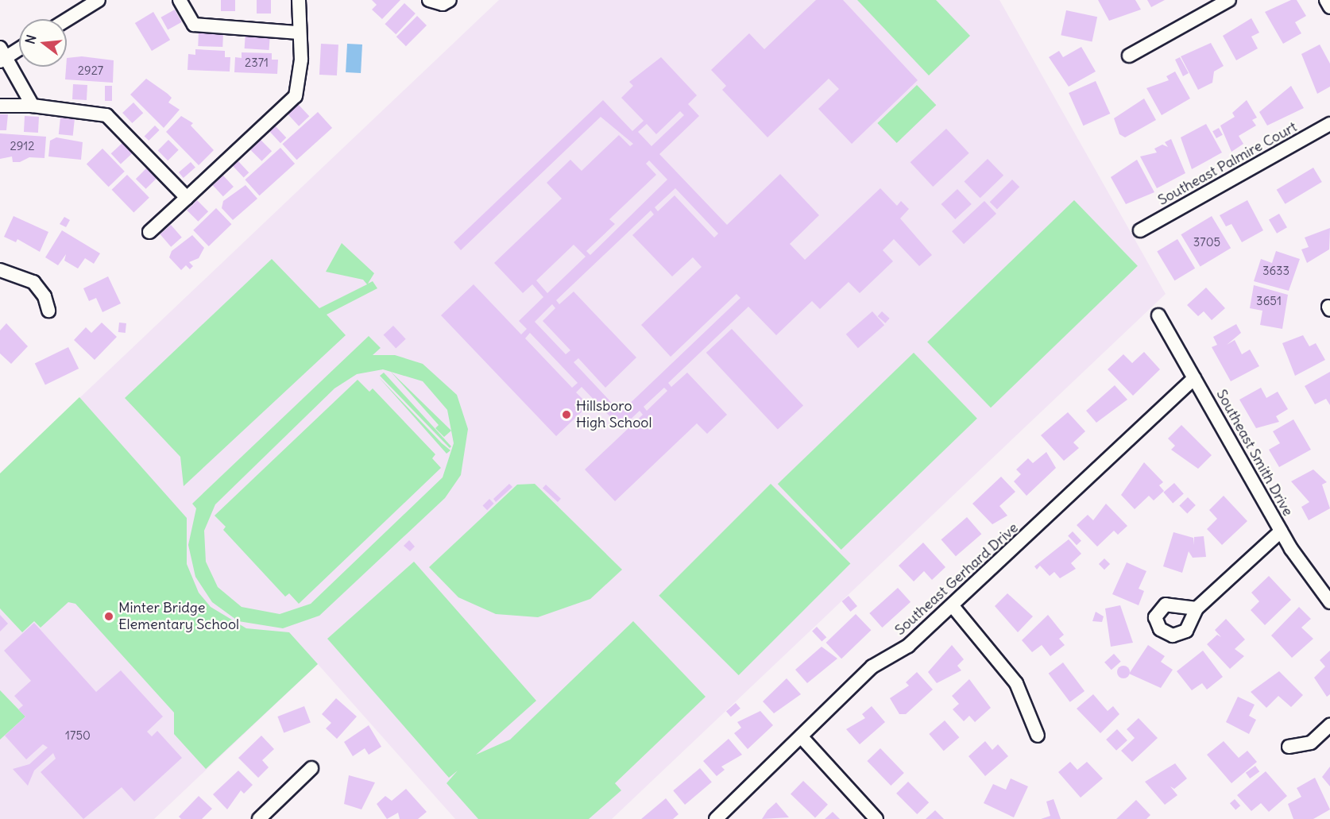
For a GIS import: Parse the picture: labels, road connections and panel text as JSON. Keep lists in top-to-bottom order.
{
  "streets": {
    "street": ["Southeast Palmire Court", "Southeast Smith Drive", "Southeast Gerhard Drive"]
  },
  "crossings": [
    ["Southeast Smith Drive", "Southeast Gerhard Drive"]
  ],
  "places": ["Hillsboro High School", "Minter Bridge Elementary School"],
  "house_numbers": [
    "2371",
    "2927",
    "2912",
    "3705",
    "3633",
    "3651",
    "1750"
  ],
  "north": "left"
}
